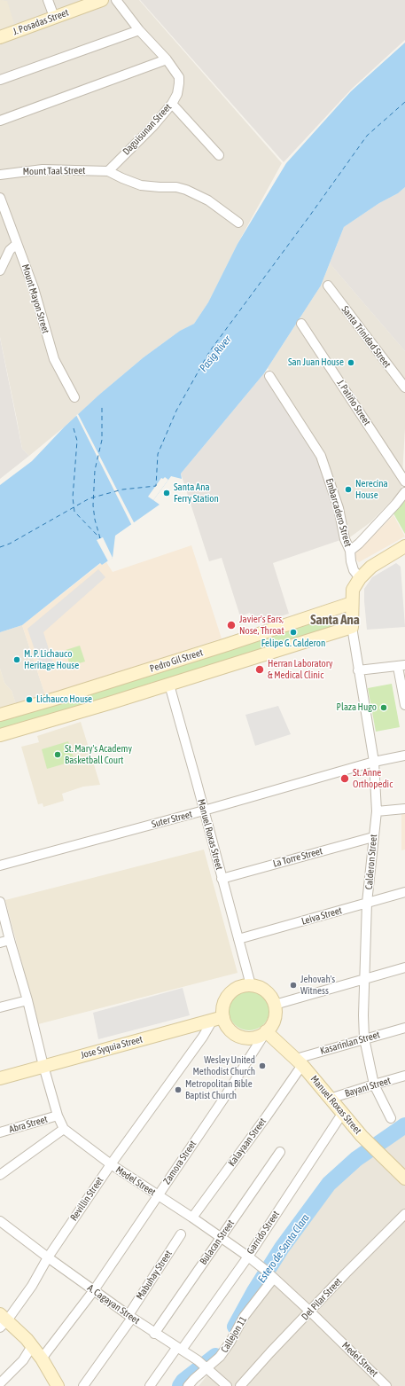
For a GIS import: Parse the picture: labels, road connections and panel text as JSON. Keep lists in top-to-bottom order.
{
  "streets": {
    "main road": [
      "J. Posadas Street",
      "Pedro Gil Street",
      "Manuel Roxas Street",
      "Calderon Street",
      "Jose Syquia Street"
    ],
    "street": [
      "Daguisunan Street",
      "Mount Taal Street",
      "Mount Mayon Street",
      "Santa Trinidad Street",
      "J. Patiño Street",
      "Embarcadero Street",
      "Suter Street",
      "La Torre Street",
      "Leiva Street",
      "Kasarinlan Street",
      "Bayani Street",
      "Abra Street",
      "Kalayaan Street",
      "Zamora Street",
      "Medel Street",
      "Revillin Street",
      "Garrido Street",
      "Bulacan Street",
      "Mabuhay Street",
      "Del Pilar Street",
      "A. Cagayan Street",
      "Callejon 11"
    ]
  },
  "crossings": [
    ["Daguisunan Street", "Mount Taal Street"],
    ["Embarcadero Street", "Calderon Street"],
    ["Pedro Gil Street", "Manuel Roxas Street"],
    ["Pedro Gil Street", "Calderon Street"],
    ["Suter Street", "Manuel Roxas Street"],
    ["Suter Street", "Calderon Street"],
    ["Manuel Roxas Street", "La Torre Street"],
    ["Manuel Roxas Street", "Leiva Street"],
    ["Manuel Roxas Street", "Kasarinlan Street"],
    ["Manuel Roxas Street", "Jose Syquia Street"],
    ["Manuel Roxas Street", "Bayani Street"],
    ["Manuel Roxas Street", "Kalayaan Street"],
    ["Manuel Roxas Street", "Zamora Street"],
    ["Manuel Roxas Street", "Revillin Street"],
    ["Manuel Roxas Street", "Garrido Street"],
    ["La Torre Street", "Calderon Street"],
    ["Calderon Street", "Leiva Street"],
    ["Calderon Street", "Kasarinlan Street"],
    ["Calderon Street", "Bayani Street"],
    ["Kasarinlan Street", "Kalayaan Street"],
    ["Jose Syquia Street", "Zamora Street"],
    ["Jose Syquia Street", "Medel Street"],
    ["Jose Syquia Street", "Revillin Street"],
    ["Abra Street", "Medel Street"],
    ["Kalayaan Street", "Medel Street"],
    ["Zamora Street", "Medel Street"],
    ["Zamora Street", "Revillin Street"],
    ["Zamora Street", "A. Cagayan Street"],
    ["Medel Street", "Revillin Street"],
    ["Medel Street", "Garrido Street"],
    ["Medel Street", "Bulacan Street"],
    ["Medel Street", "Del Pilar Street"],
    ["Medel Street", "Callejon 11"],
    ["Revillin Street", "A. Cagayan Street"],
    ["Garrido Street", "A. Cagayan Street"],
    ["Bulacan Street", "A. Cagayan Street"],
    ["Mabuhay Street", "A. Cagayan Street"],
    ["A. Cagayan Street", "Callejon 11"]
  ],
  "districts": ["Santa Ana"],
  "water": ["Pasig River", "Estero de Santa Clara"],
  "places": [
    "San Juan House",
    "Nerecina House",
    "Santa Ana Ferry Station",
    "Javier's Ears, Nose, Throat",
    "Felipe G. Calderon",
    "M. P. Lichauco Heritage House",
    "Herran Laboratory & Medical Clinic",
    "Lichauco House",
    "Plaza Hugo",
    "St. Mary's Academy Basketball Court",
    "St. Anne Orthopedic",
    "Jehovah's Witness",
    "Wesley United Methodist Church",
    "Metropolitan Bible Baptist Church"
  ]
}
